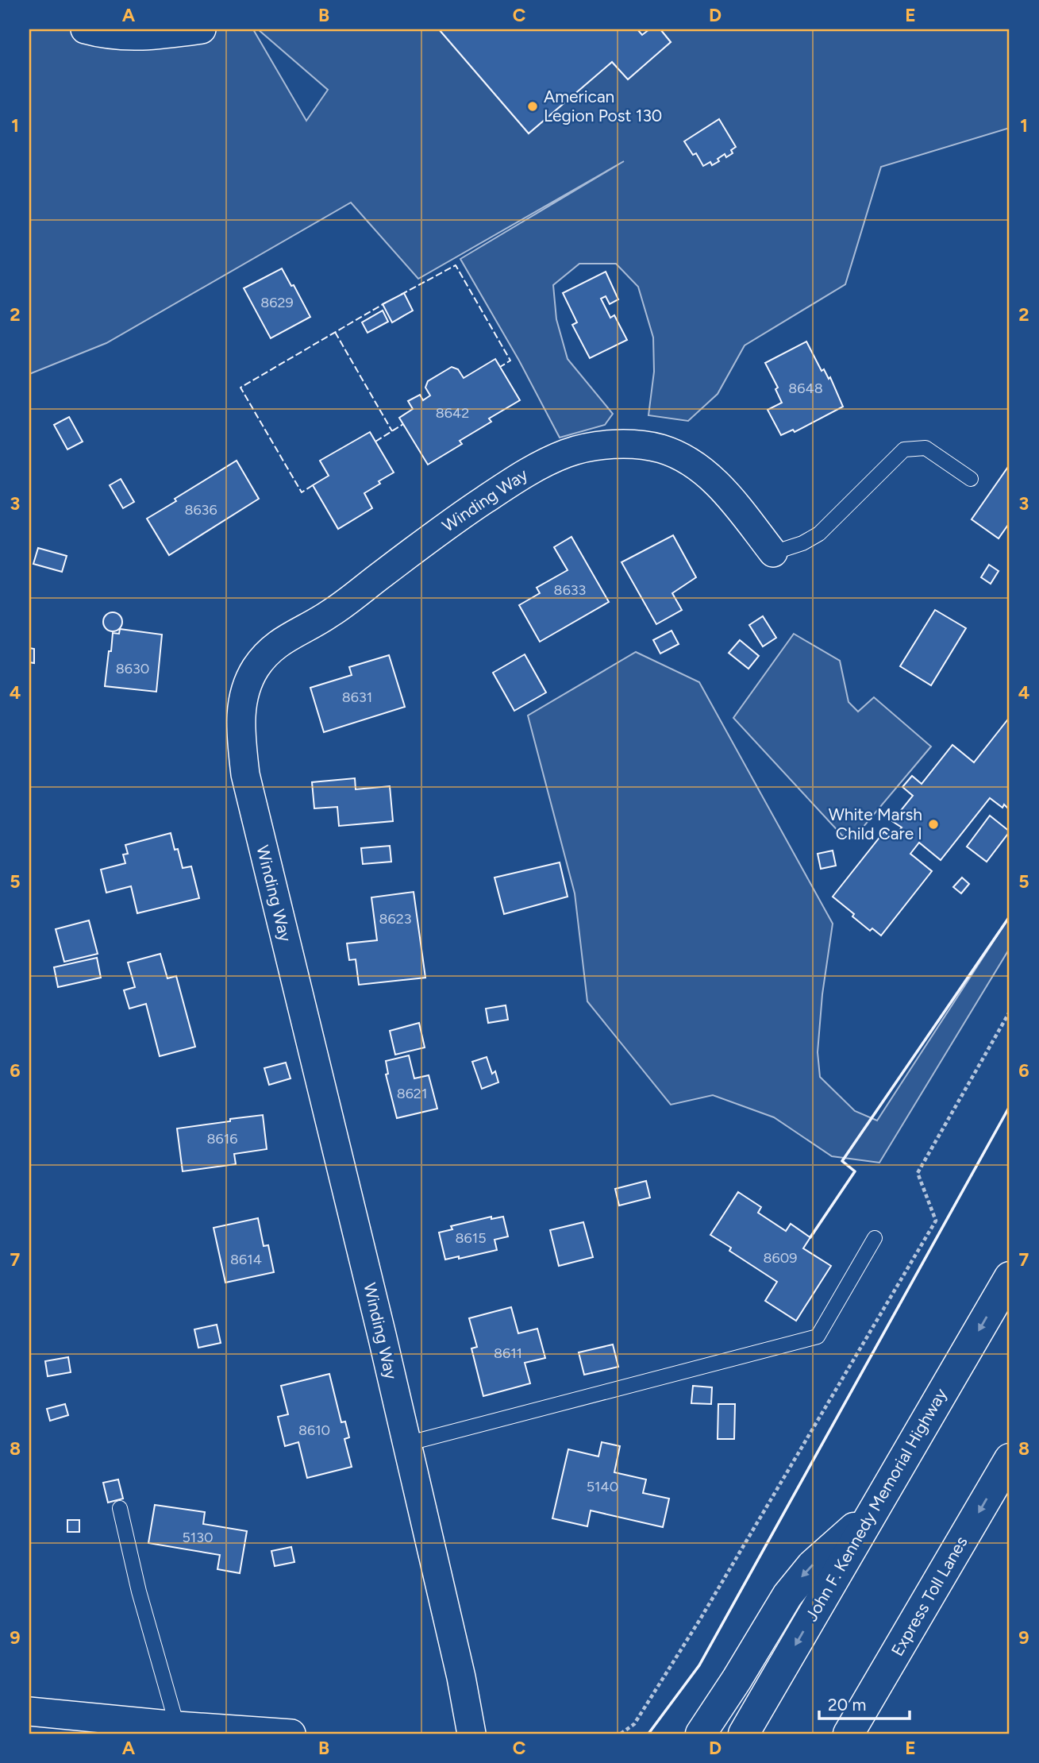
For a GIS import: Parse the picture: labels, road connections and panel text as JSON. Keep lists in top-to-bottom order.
{
  "streets": {
    "highway": ["John F. Kennedy Memorial Highway", "Express Toll Lanes"],
    "street": ["Winding Way"]
  },
  "places": ["American Legion Post 130", "White Marsh Child Care I"],
  "house_numbers": [
    "8629",
    "8648",
    "8642",
    "8636",
    "8633",
    "8630",
    "8631",
    "8623",
    "8621",
    "8616",
    "8615",
    "8609",
    "8614",
    "8611",
    "8610",
    "5140",
    "5130"
  ],
  "scale_bar": "20 m",
  "grid": {
    "columns": [
      "A",
      "B",
      "C",
      "D",
      "E"
    ],
    "rows": [
      "1",
      "2",
      "3",
      "4",
      "5",
      "6",
      "7",
      "8",
      "9"
    ]
  }
}
